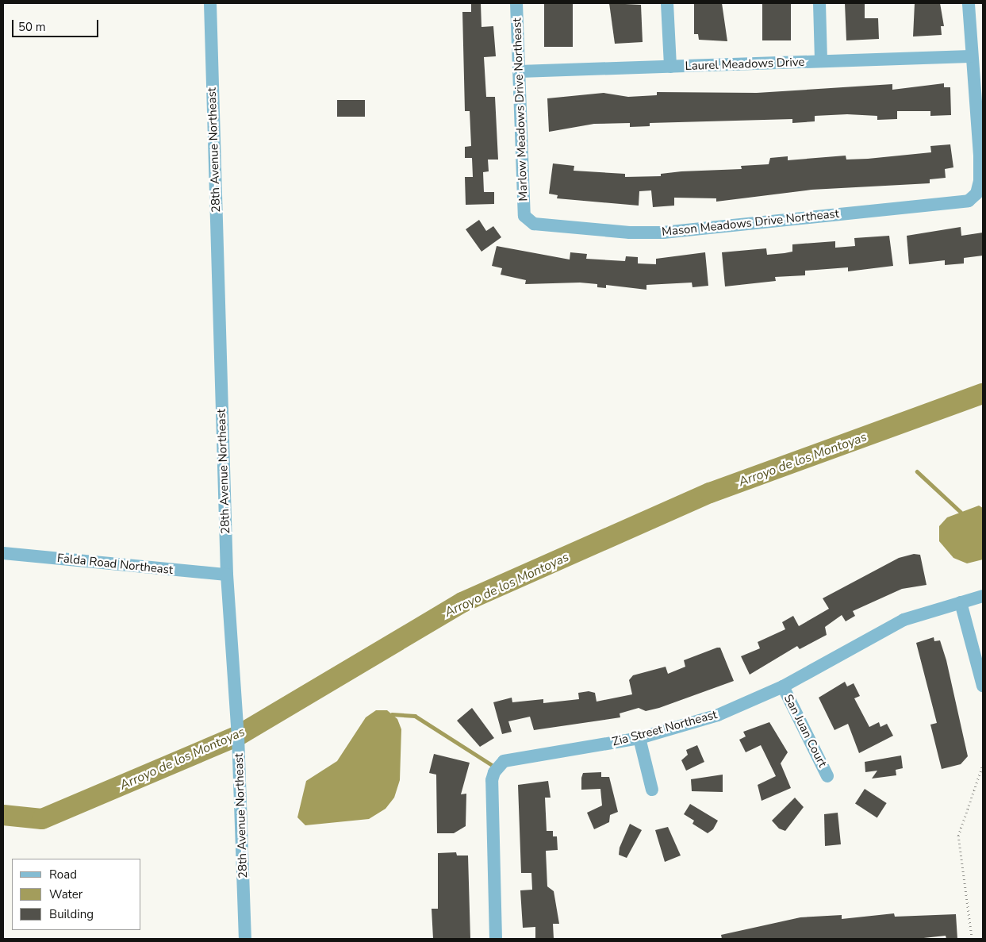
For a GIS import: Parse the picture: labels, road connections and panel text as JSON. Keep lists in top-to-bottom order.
{
  "streets": {
    "street": [
      "Laurel Meadows Drive",
      "Marlow Meadows Drive Northeast",
      "28th Avenue Northeast",
      "Mason Meadows Drive Northeast",
      "Falda Road Northeast",
      "Zia Street Northeast",
      "San Juan Court"
    ]
  },
  "crossings": [
    ["Laurel Meadows Drive", "Marlow Meadows Drive Northeast"],
    ["Laurel Meadows Drive", "Mason Meadows Drive Northeast"],
    ["Marlow Meadows Drive Northeast", "Mason Meadows Drive Northeast"],
    ["28th Avenue Northeast", "Falda Road Northeast"],
    ["Zia Street Northeast", "San Juan Court"]
  ],
  "water": ["Arroyo de los Montoyas"],
  "legend": ["Road", "Water", "Building"],
  "scale_bar": "50 m"
}
